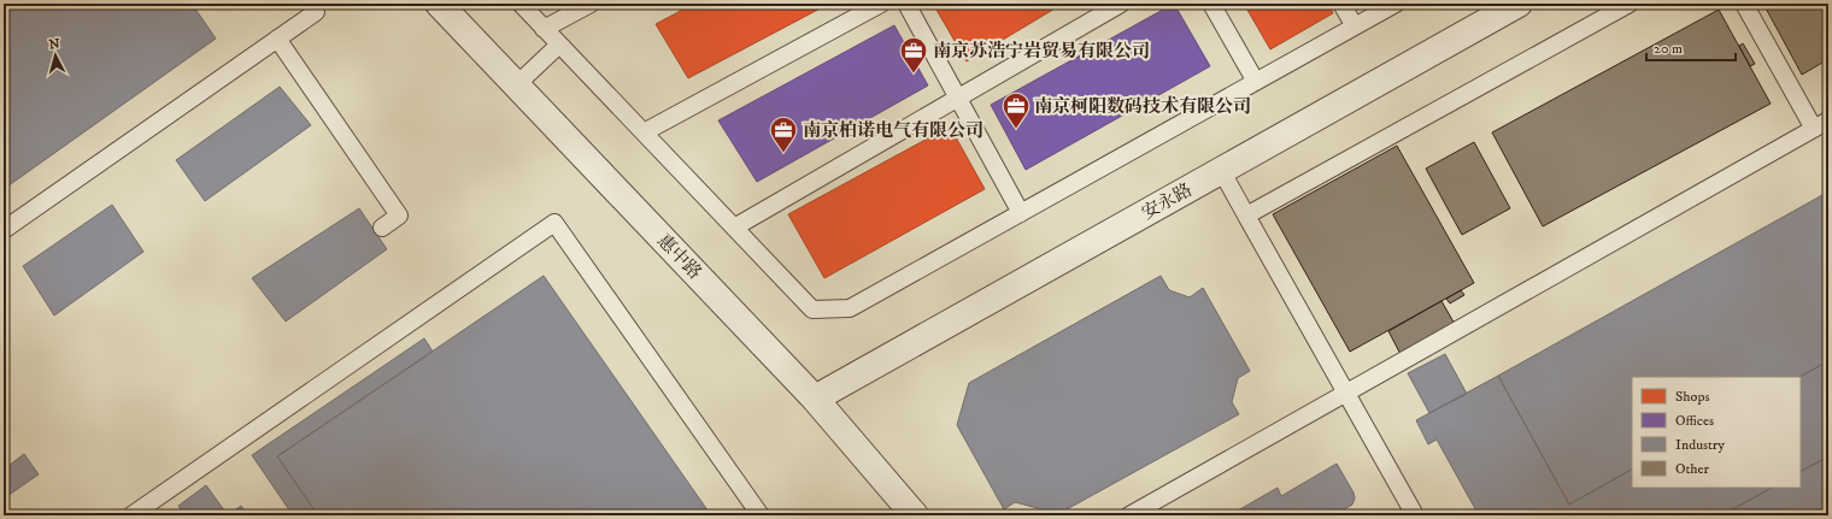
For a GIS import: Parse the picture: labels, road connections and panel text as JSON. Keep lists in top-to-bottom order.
{
  "streets": {
    "street": ["安永路", "惠中路"]
  },
  "crossings": [
    ["安永路", "惠中路"]
  ],
  "places": {
    "office": ["南京苏浩宁岩贸易有限公司", "南京柯阳数码技术有限公司", "南京柏诺电气有限公司"]
  },
  "legend": [
    "Shops",
    "Offices",
    "Industry",
    "Other"
  ],
  "scale_bar": "20 m",
  "north": "top"
}
